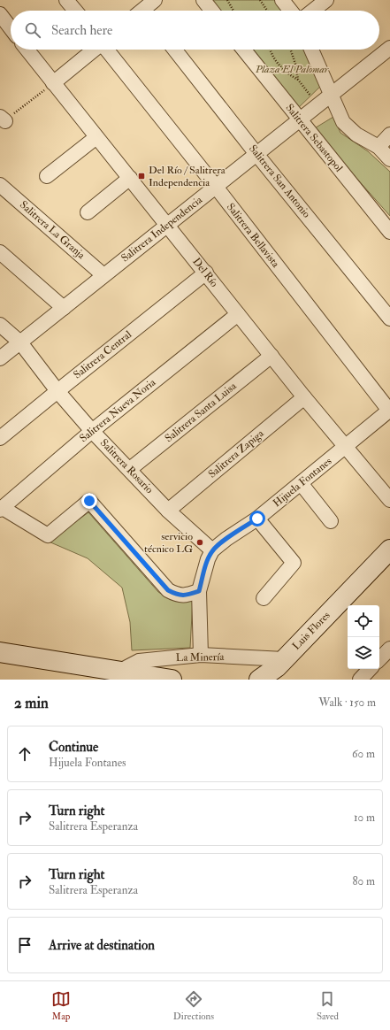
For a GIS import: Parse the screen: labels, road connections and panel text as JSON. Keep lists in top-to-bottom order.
{
  "streets": {
    "main road": ["Luis Flores", "La Minería"],
    "street": [
      "Salitrera Sebastopol",
      "Salitrera San Antonio",
      "Salitrera Independencia",
      "Salitrera La Granja",
      "Salitrera Bellavista",
      "Del Río",
      "Salitrera Central",
      "Salitrera Nueva Noria",
      "Salitrera Santa Luisa",
      "Salitrera Zapiga",
      "Salitrera Rosario",
      "Hijuela Fontanes"
    ]
  },
  "crossings": [
    ["Salitrera Sebastopol", "Salitrera Independencia"],
    ["Salitrera San Antonio", "Salitrera Independencia"],
    ["Salitrera Independencia", "Salitrera La Granja"],
    ["Salitrera Independencia", "Salitrera Bellavista"],
    ["Salitrera Independencia", "Del Río"],
    ["Salitrera Independencia", "Salitrera Rosario"],
    ["Salitrera Bellavista", "Hijuela Fontanes"],
    ["Del Río", "Salitrera Central"],
    ["Del Río", "Salitrera Nueva Noria"],
    ["Del Río", "Salitrera Santa Luisa"],
    ["Del Río", "Salitrera Zapiga"],
    ["Del Río", "Hijuela Fontanes"],
    ["Salitrera Central", "Salitrera Rosario"],
    ["Salitrera Nueva Noria", "Salitrera Rosario"],
    ["Salitrera Santa Luisa", "Salitrera Rosario"],
    ["Salitrera Zapiga", "Salitrera Rosario"],
    ["Salitrera Rosario", "Hijuela Fontanes"],
    ["Hijuela Fontanes", "La Minería"],
    ["Luis Flores", "La Minería"]
  ],
  "parks": ["Plaza El Palomar"],
  "places": {
    "transit": ["Del Río / Salitrera Independencia"],
    "other": ["servicio técnico LG"]
  },
  "page": {
    "search": "Search here",
    "heading": ["2 min", "Walk · 150 m"],
    "list": [
      ["Continue", "Hijuela Fontanes", "60 m"],
      ["Turn right", "Salitrera Esperanza", "10 m"],
      ["Turn right", "Salitrera Esperanza", "80 m"],
      "Arrive at destination"
    ],
    "nav": ["Map", "Directions", "Saved"]
  }
}
